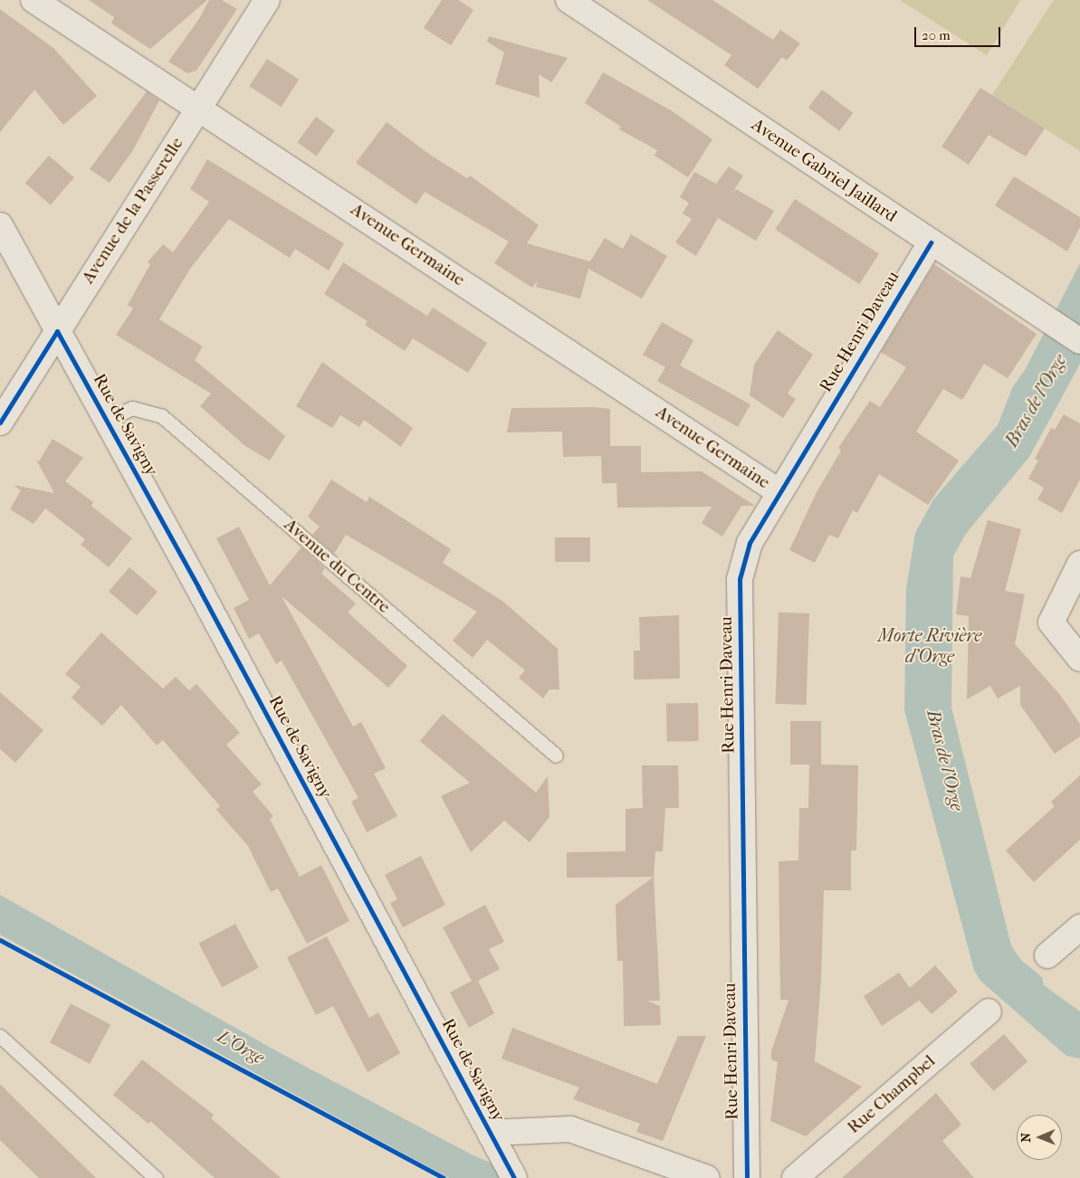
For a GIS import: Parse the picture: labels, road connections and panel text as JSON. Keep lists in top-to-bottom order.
{
  "streets": {
    "street": [
      "Avenue Gabriel Jaillard",
      "Avenue de la Passerelle",
      "Avenue Germaine",
      "Rue Henri Daveau",
      "Rue de Savigny",
      "Rue Champbel"
    ],
    "lane": ["Avenue du Centre"]
  },
  "crossings": [
    ["Avenue Gabriel Jaillard", "Rue Henri Daveau"],
    ["Avenue de la Passerelle", "Avenue Germaine"],
    ["Avenue de la Passerelle", "Rue de Savigny"],
    ["Avenue Germaine", "Rue Henri Daveau"],
    ["Rue de Savigny", "Avenue du Centre"]
  ],
  "water": ["Bras de l'Orge", "Morte Rivière d'Orge", "L'Orge"],
  "scale_bar": "20 m",
  "north": "left"
}
